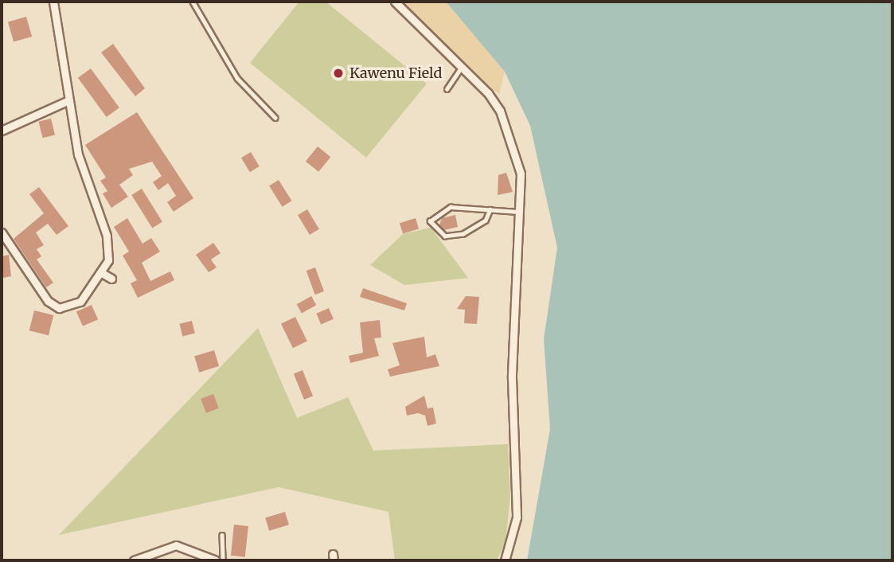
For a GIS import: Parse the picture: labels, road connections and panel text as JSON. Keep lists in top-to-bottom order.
{
  "places": ["Kawenu Field"]
}
